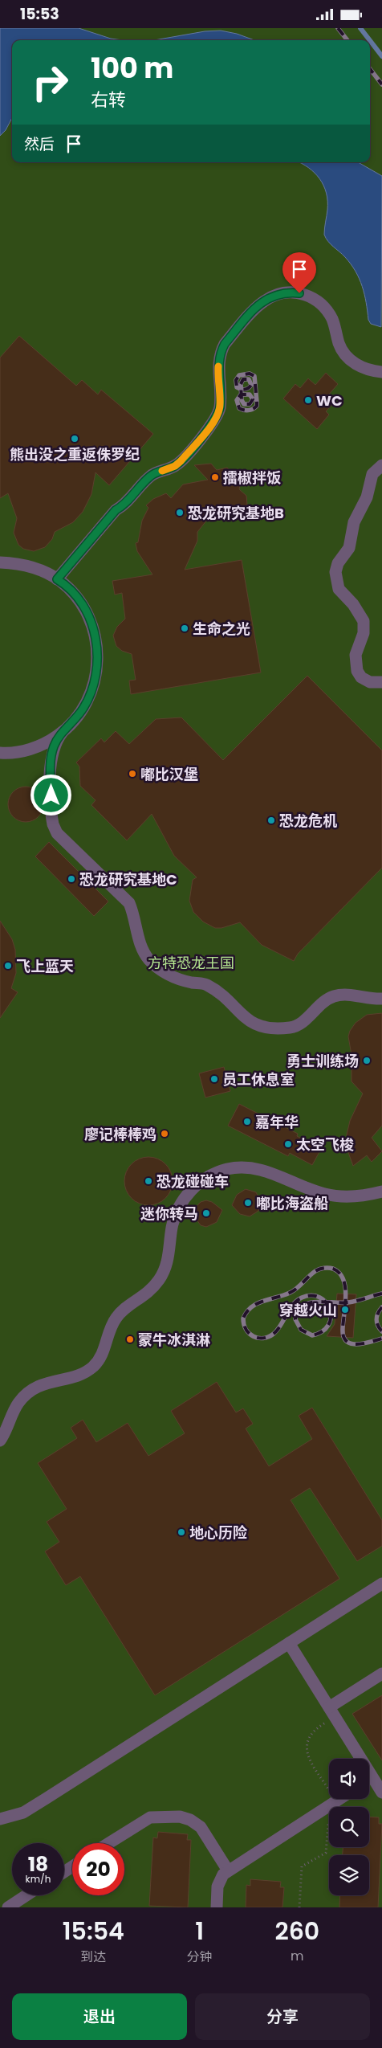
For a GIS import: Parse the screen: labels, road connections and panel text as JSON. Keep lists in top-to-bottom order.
{
  "parks": ["方特恐龙王国"],
  "places": [
    "WC",
    "熊出没之重返侏罗纪",
    "擂椒拌饭",
    "恐龙研究基地B",
    "生命之光",
    "嘟比汉堡",
    "恐龙危机",
    "恐龙研究基地C",
    "飞上蓝天",
    "勇士训练场",
    "员工休息室",
    "嘉年华",
    "廖记棒棒鸡",
    "太空飞梭",
    "恐龙碰碰车",
    "嘟比海盗船",
    "迷你转马",
    "穿越火山",
    "蒙牛冰淇淋",
    "地心历险"
  ],
  "page": {
    "status": "15:53",
    "turn": ["100 m", "右转"],
    "then": "然后",
    "speed": "18 km/h",
    "limit": "20",
    "eta": [
      "15:54",
      "到达",
      "1",
      "分钟",
      "260",
      "m"
    ],
    "buttons": ["退出", "分享"]
  }
}
